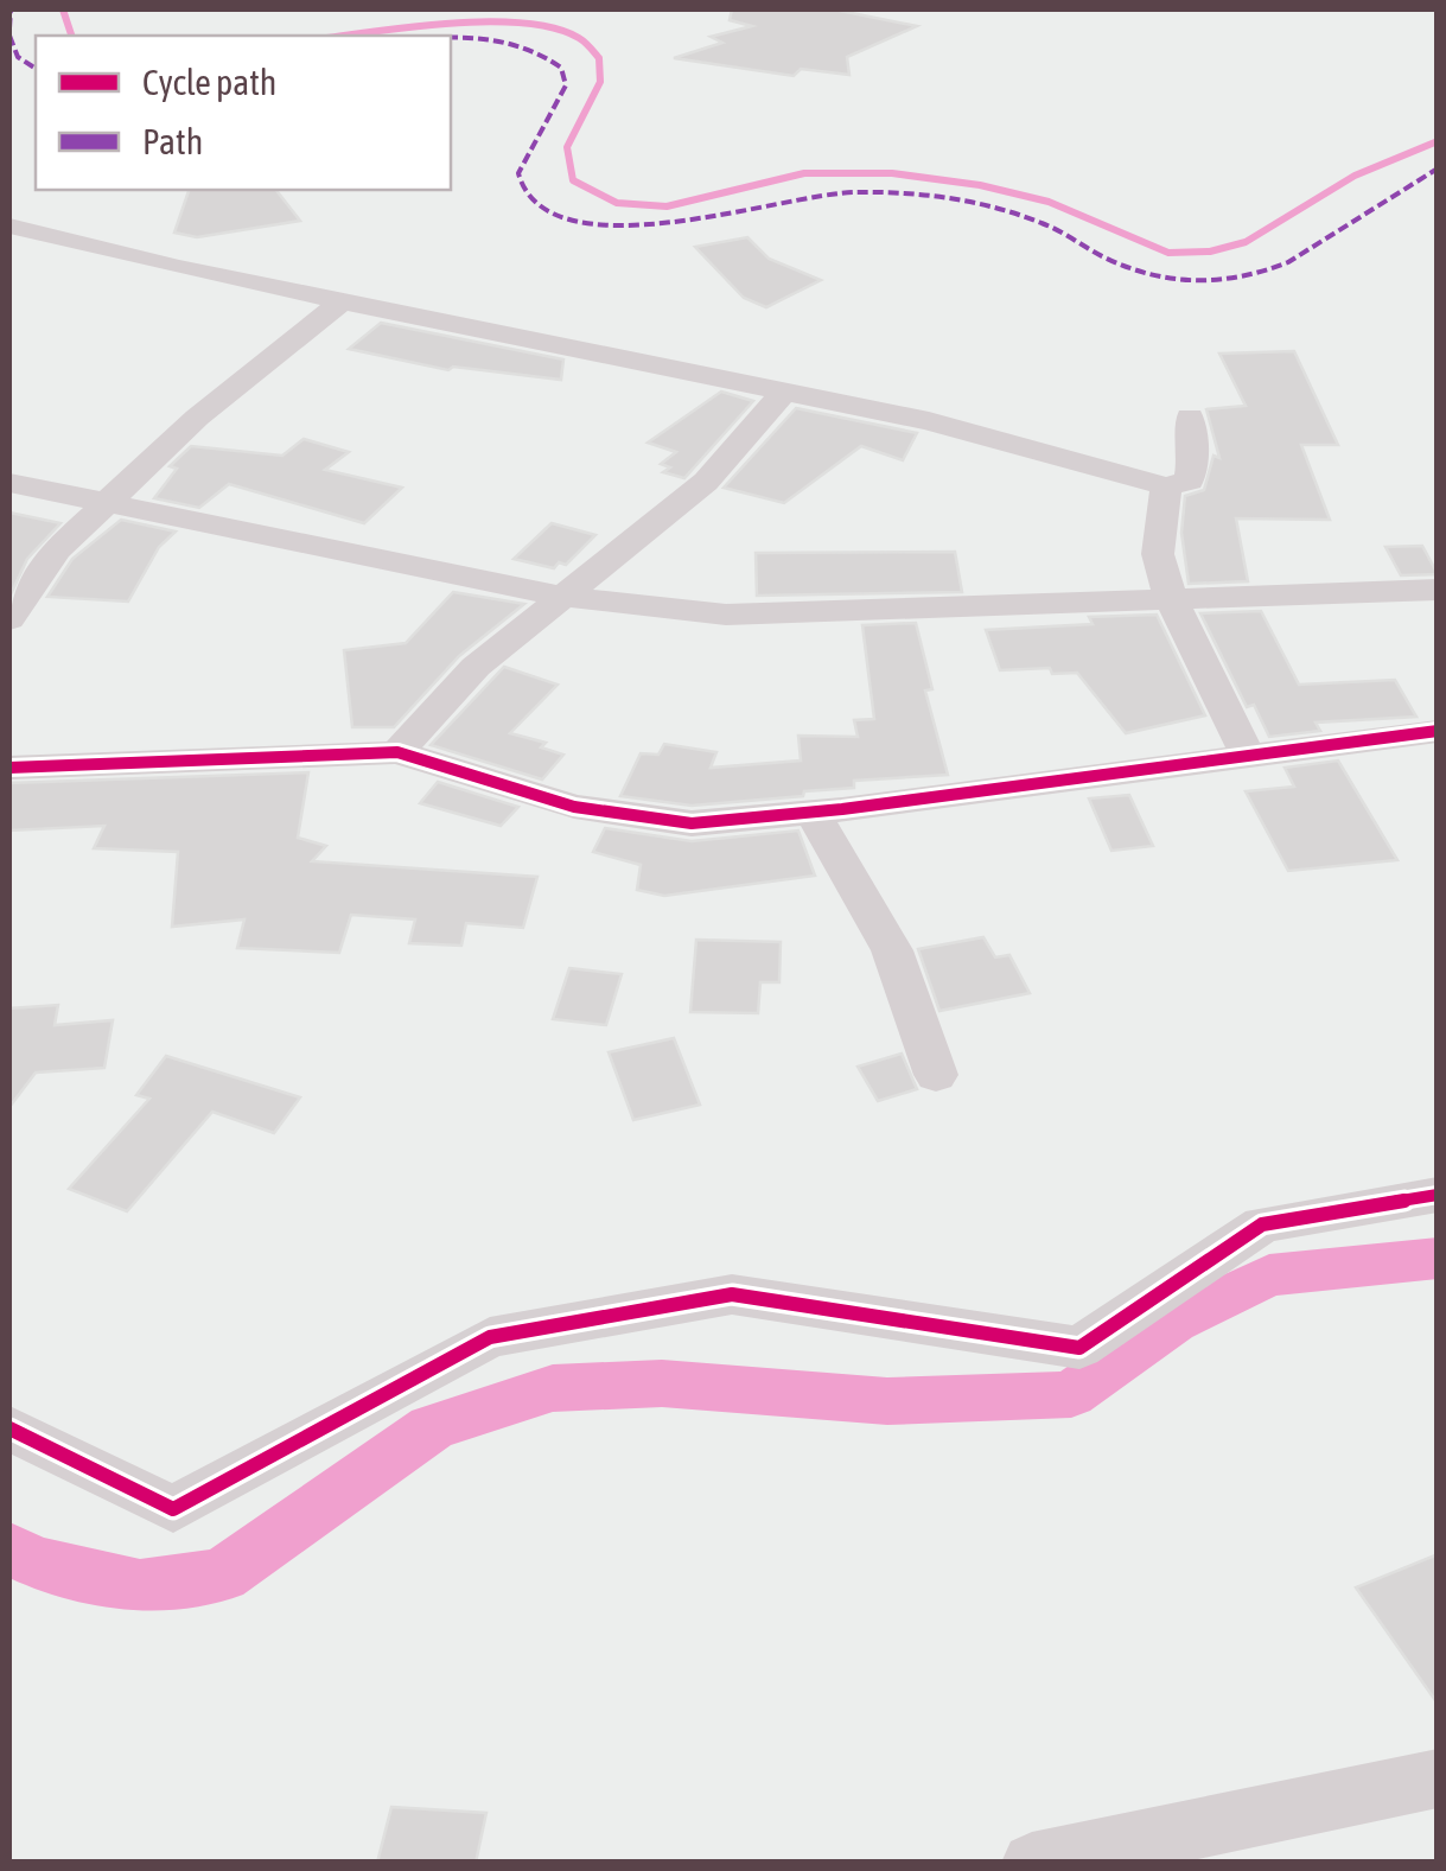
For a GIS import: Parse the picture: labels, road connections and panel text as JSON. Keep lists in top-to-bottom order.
{
  "legend": ["Cycle path", "Path"]
}
